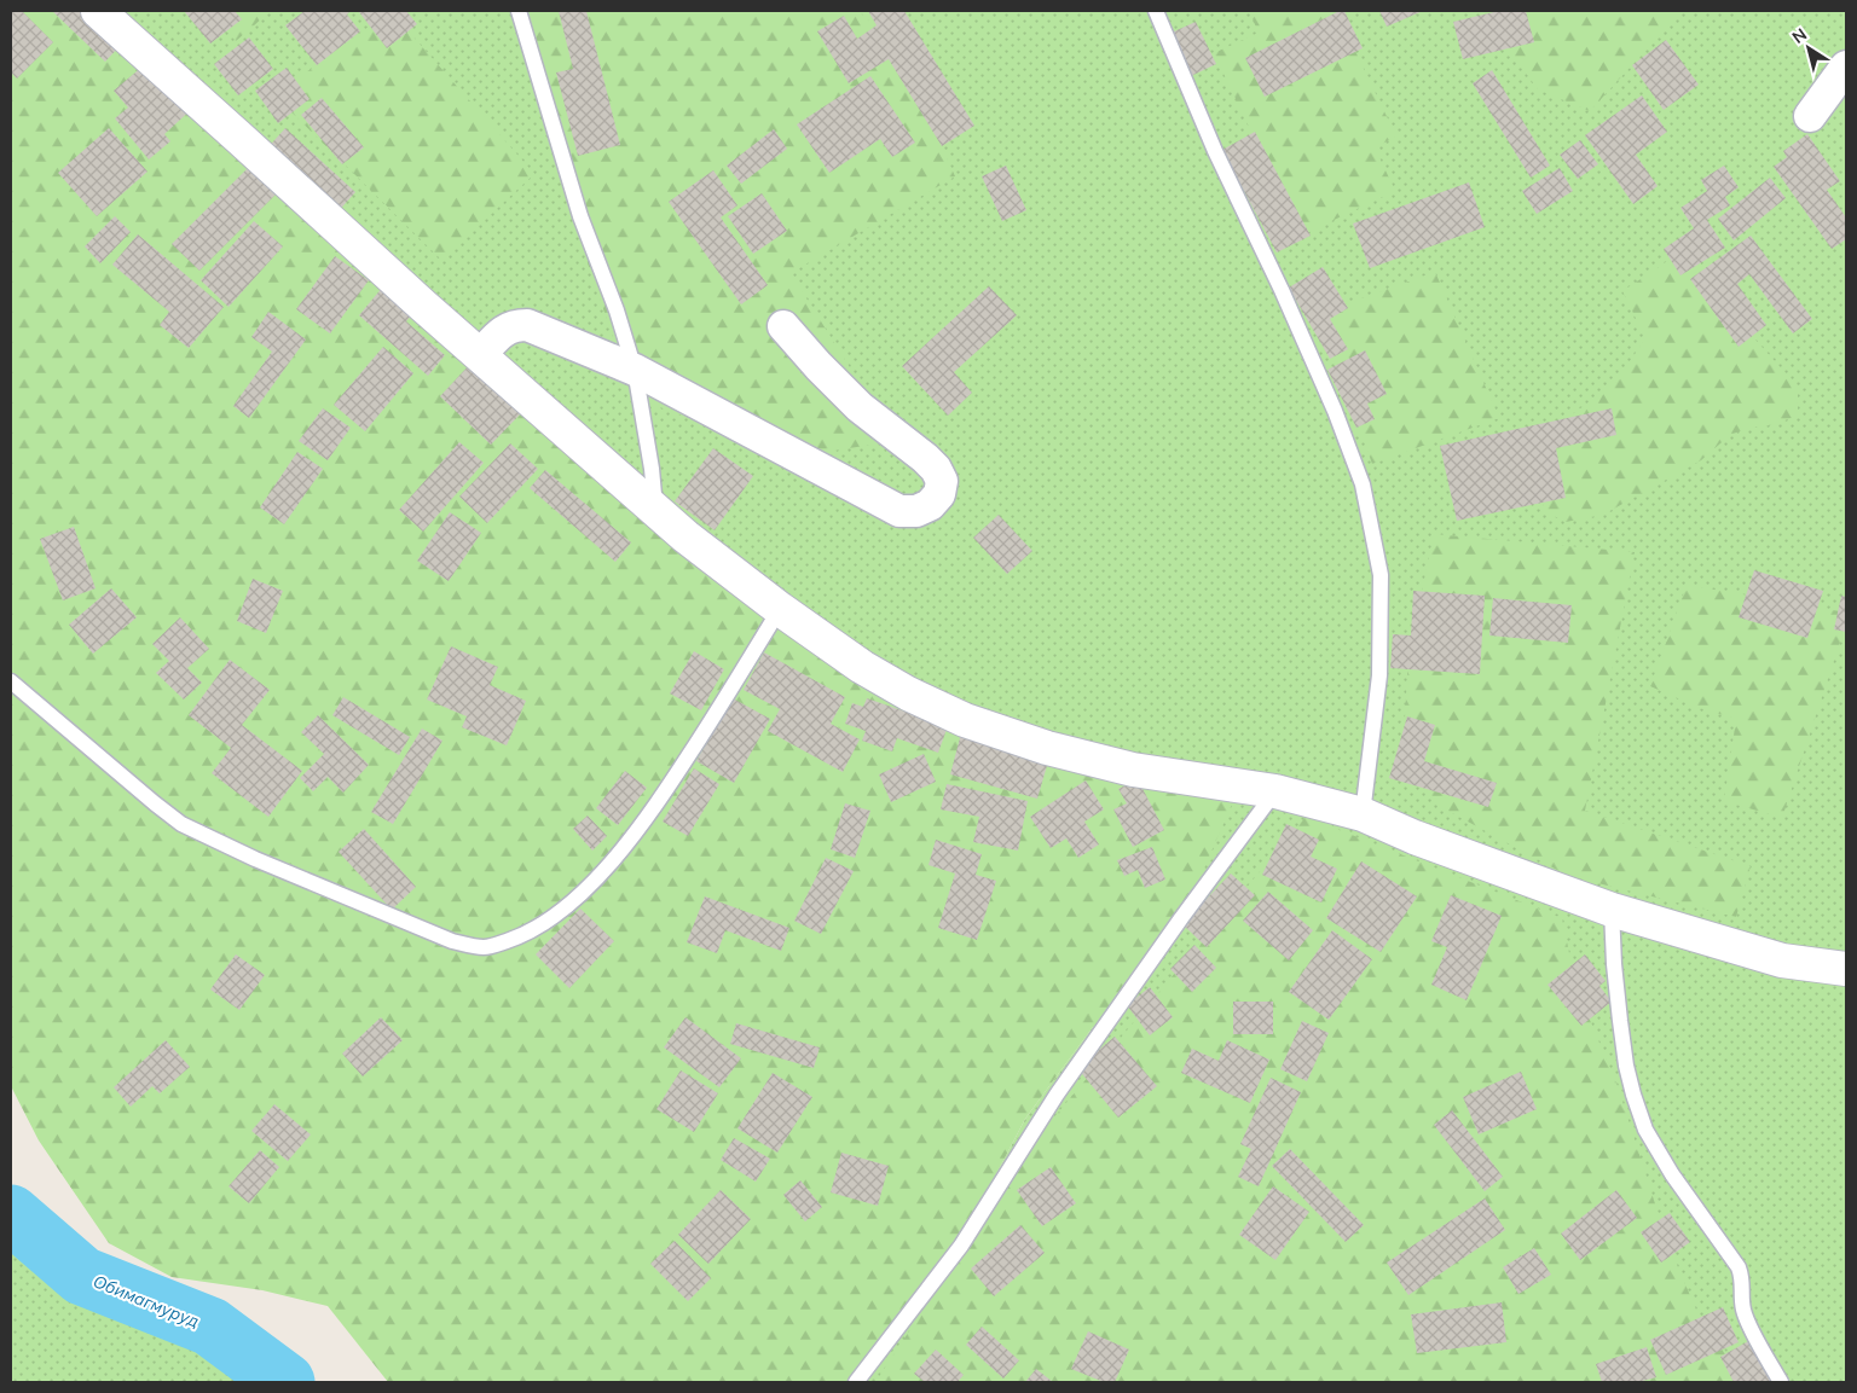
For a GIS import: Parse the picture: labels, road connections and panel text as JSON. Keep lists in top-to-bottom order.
{
  "water": ["Обимагмуруд"],
  "north": "top left"
}
